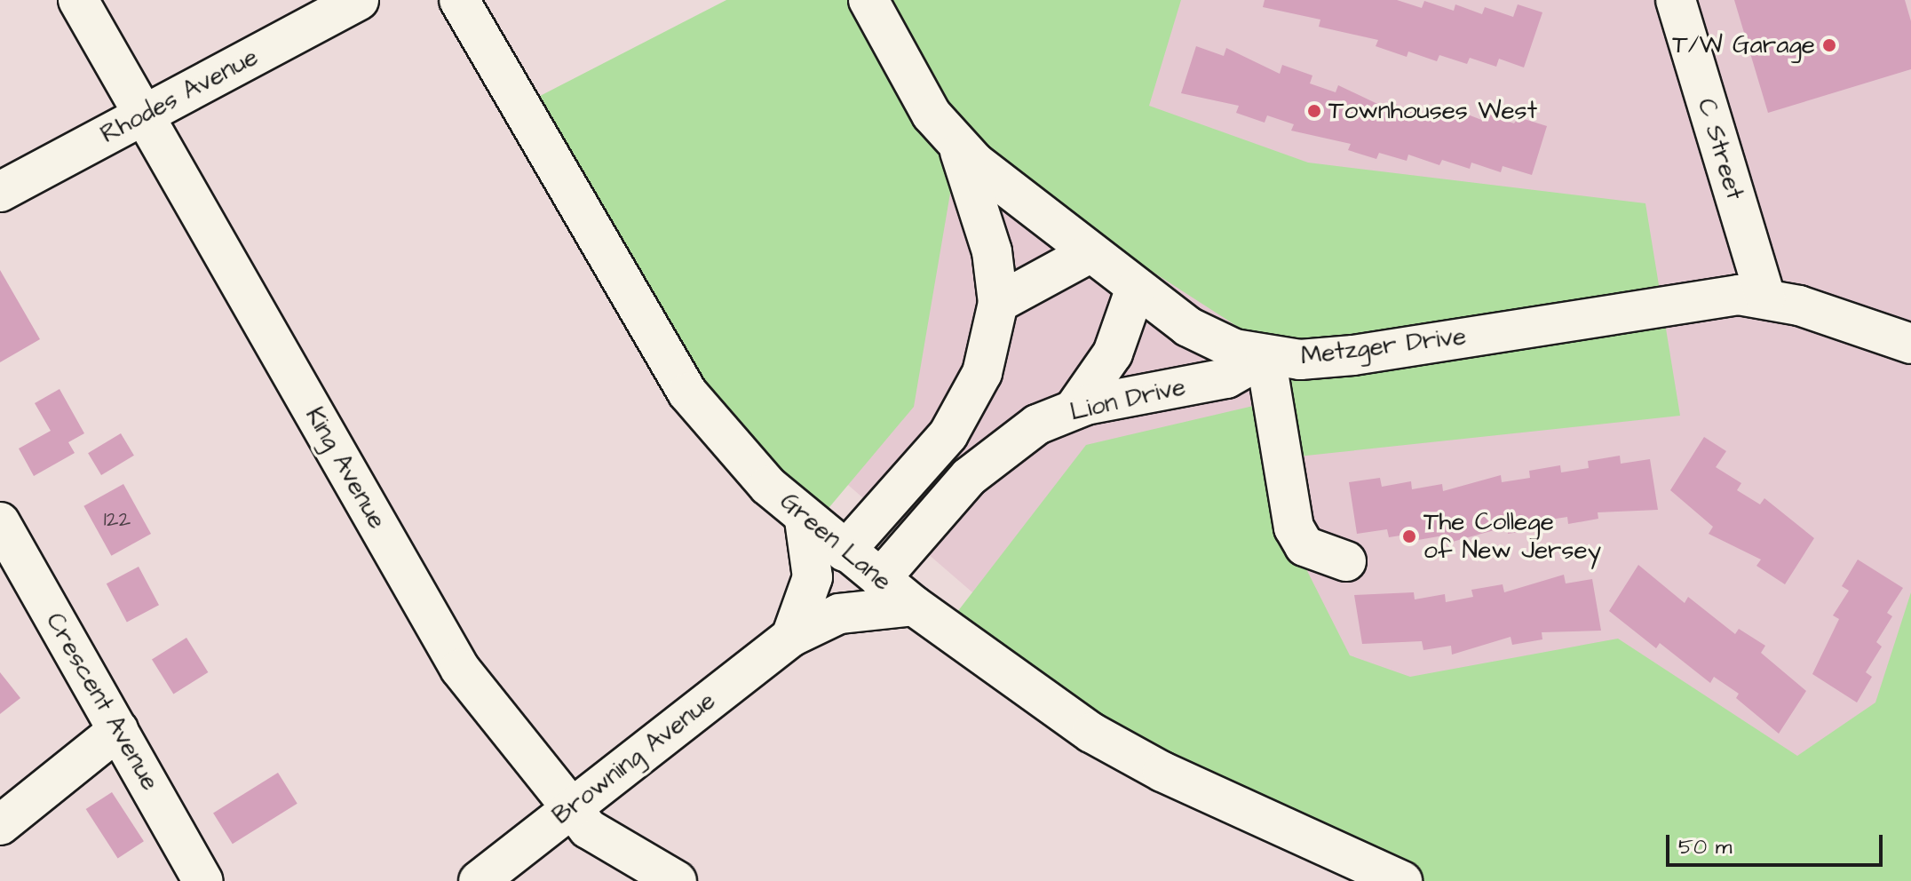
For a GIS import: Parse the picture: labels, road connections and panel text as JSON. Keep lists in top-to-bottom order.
{
  "streets": {
    "street": [
      "Rhodes Avenue",
      "C Street",
      "Metzger Drive",
      "Lion Drive",
      "King Avenue",
      "Green Lane",
      "Crescent Avenue",
      "Browning Avenue"
    ]
  },
  "crossings": [
    ["Rhodes Avenue", "King Avenue"],
    ["C Street", "Metzger Drive"],
    ["Metzger Drive", "Lion Drive"],
    ["Lion Drive", "Green Lane"],
    ["King Avenue", "Browning Avenue"],
    ["Green Lane", "Browning Avenue"]
  ],
  "places": ["T/W Garage", "Townhouses West", "The College of New Jersey"],
  "house_numbers": ["122"],
  "scale_bar": "50 m"
}
